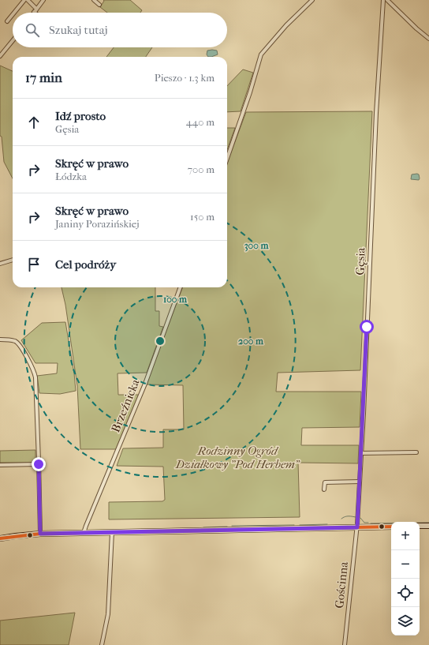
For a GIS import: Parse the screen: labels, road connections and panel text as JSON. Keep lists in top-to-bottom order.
{
  "streets": {
    "street": ["Gęsia", "Brzeźnicka", "Gościnna"]
  },
  "crossings": [
    ["Gęsia", "Gościnna"]
  ],
  "parks": ["Rodzinny Ogród Działkowy \"Pod Herbem\""],
  "page": {
    "search": "Szukaj tutaj",
    "heading": ["17 min", "Pieszo · 1.3 km"],
    "list": [
      ["Idź prosto", "Gęsia", "440 m"],
      ["Skręć w prawo", "Łódzka", "700 m"],
      ["Skręć w prawo", "Janiny Porazińskiej", "150 m"],
      "Cel podróży"
    ],
    "map_buttons": ["+", "−"]
  },
  "rings": ["300 m", "100 m", "200 m"]
}
